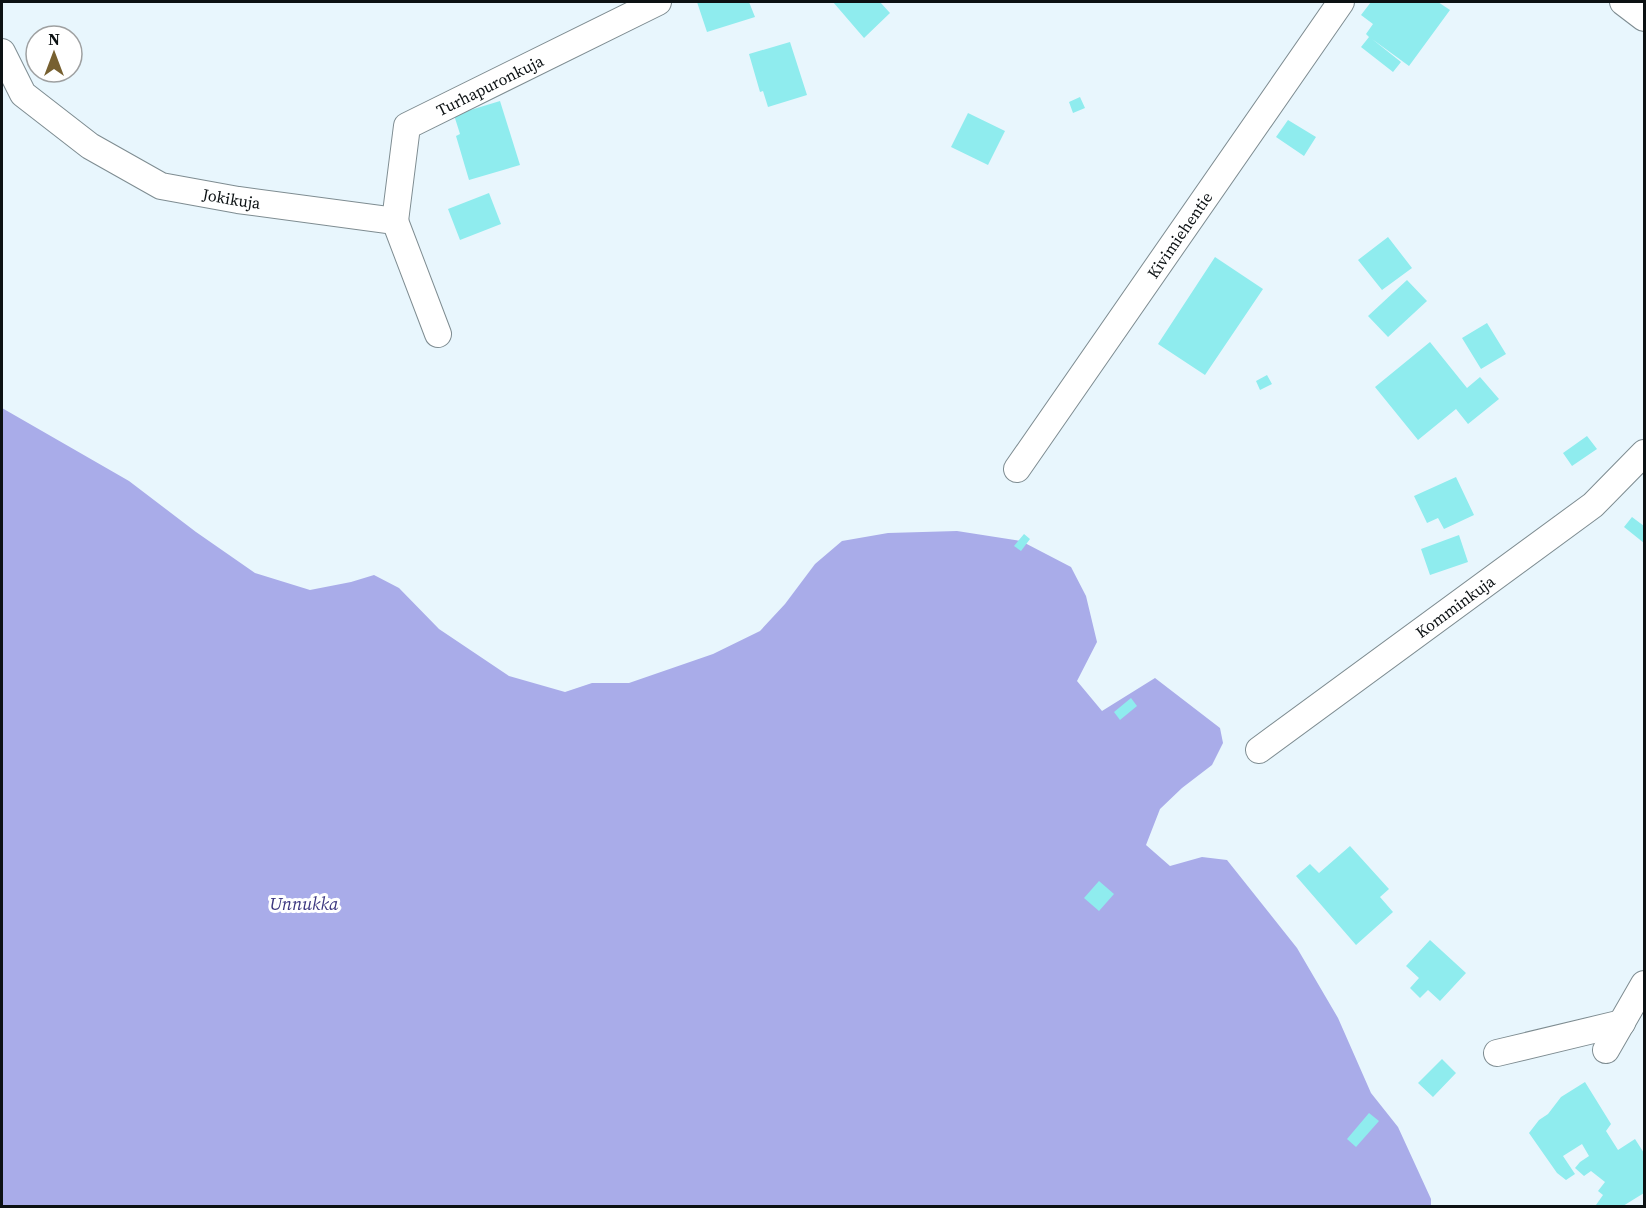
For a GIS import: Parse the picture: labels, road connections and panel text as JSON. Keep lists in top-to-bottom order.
{
  "streets": {
    "street": [
      "Turhapuronkuja",
      "Jokikuja",
      "Kivimiehentie",
      "Komminkuja"
    ]
  },
  "crossings": [
    ["Turhapuronkuja", "Jokikuja"]
  ],
  "water": ["Unnukka"],
  "north": "top"
}
